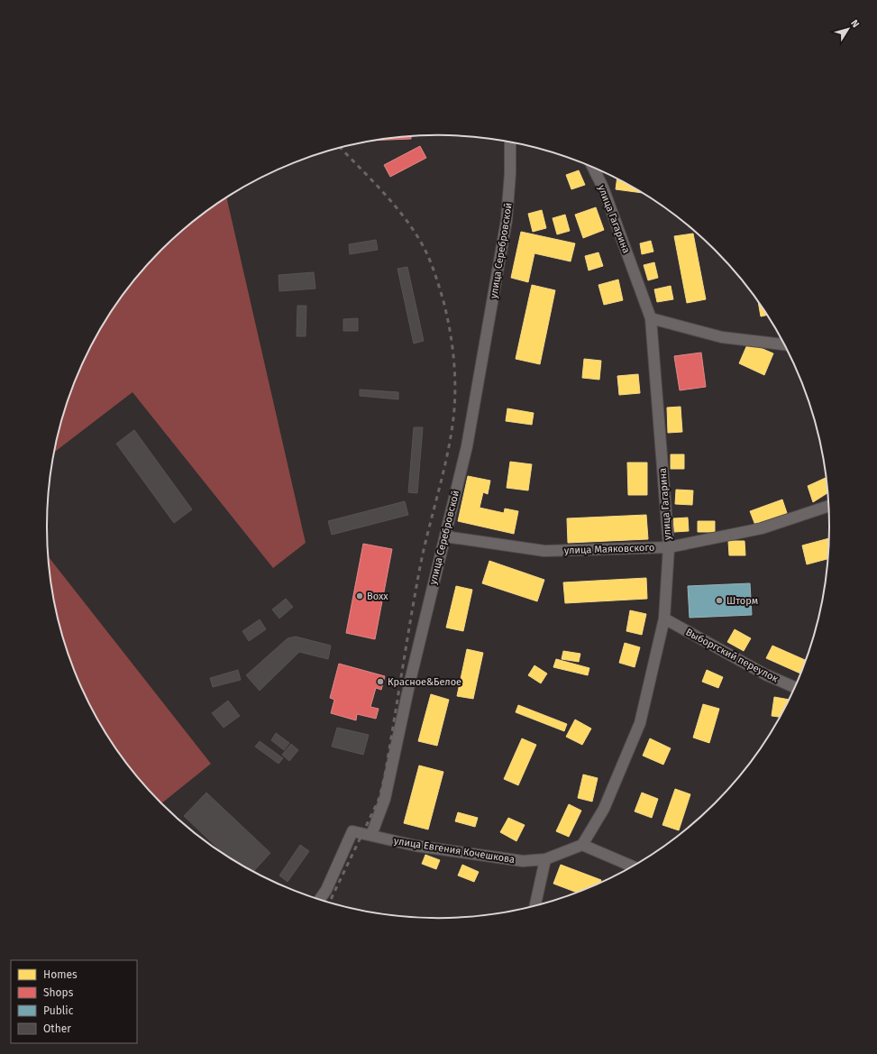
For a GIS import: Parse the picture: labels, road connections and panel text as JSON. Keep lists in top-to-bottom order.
{
  "streets": {
    "street": [
      "улица Гагарина",
      "улица Серебровской",
      "улица Маяковского",
      "Выборгский переулок",
      "улица Евгения Кочешкова"
    ]
  },
  "crossings": [
    ["улица Гагарина", "улица Маяковского"],
    ["улица Гагарина", "Выборгский переулок"],
    ["улица Гагарина", "улица Евгения Кочешкова"],
    ["улица Серебровской", "улица Маяковского"],
    ["улица Серебровской", "улица Евгения Кочешкова"]
  ],
  "places": ["Boxx", "Шторм", "Красное&Белое"],
  "legend": [
    "Homes",
    "Shops",
    "Public",
    "Other"
  ],
  "north": "top right"
}
